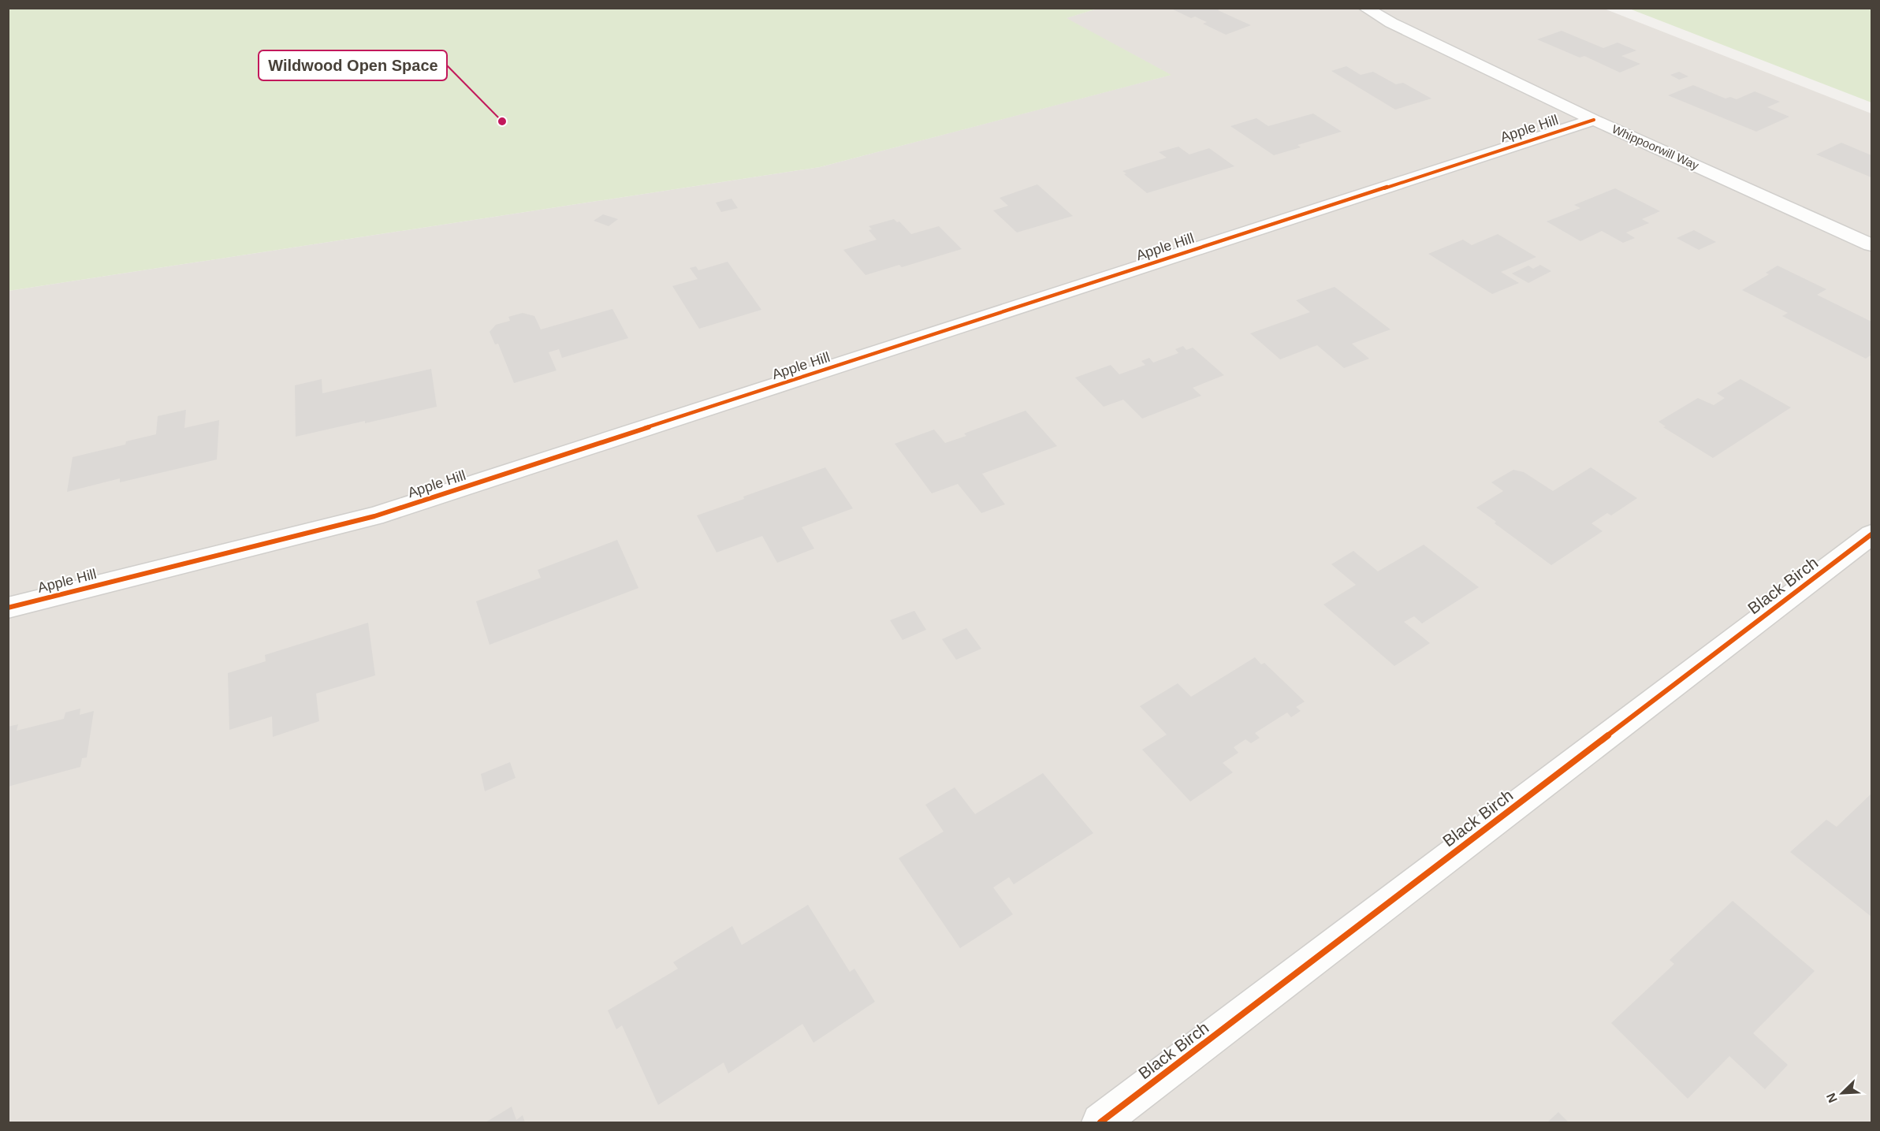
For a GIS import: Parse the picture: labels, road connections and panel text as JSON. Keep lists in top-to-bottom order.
{
  "streets": {
    "street": ["Apple Hill", "Whippoorwill Way", "Black Birch"]
  },
  "crossings": [
    ["Apple Hill", "Whippoorwill Way"]
  ],
  "places": ["Wildwood Open Space"],
  "north": "bottom left"
}
